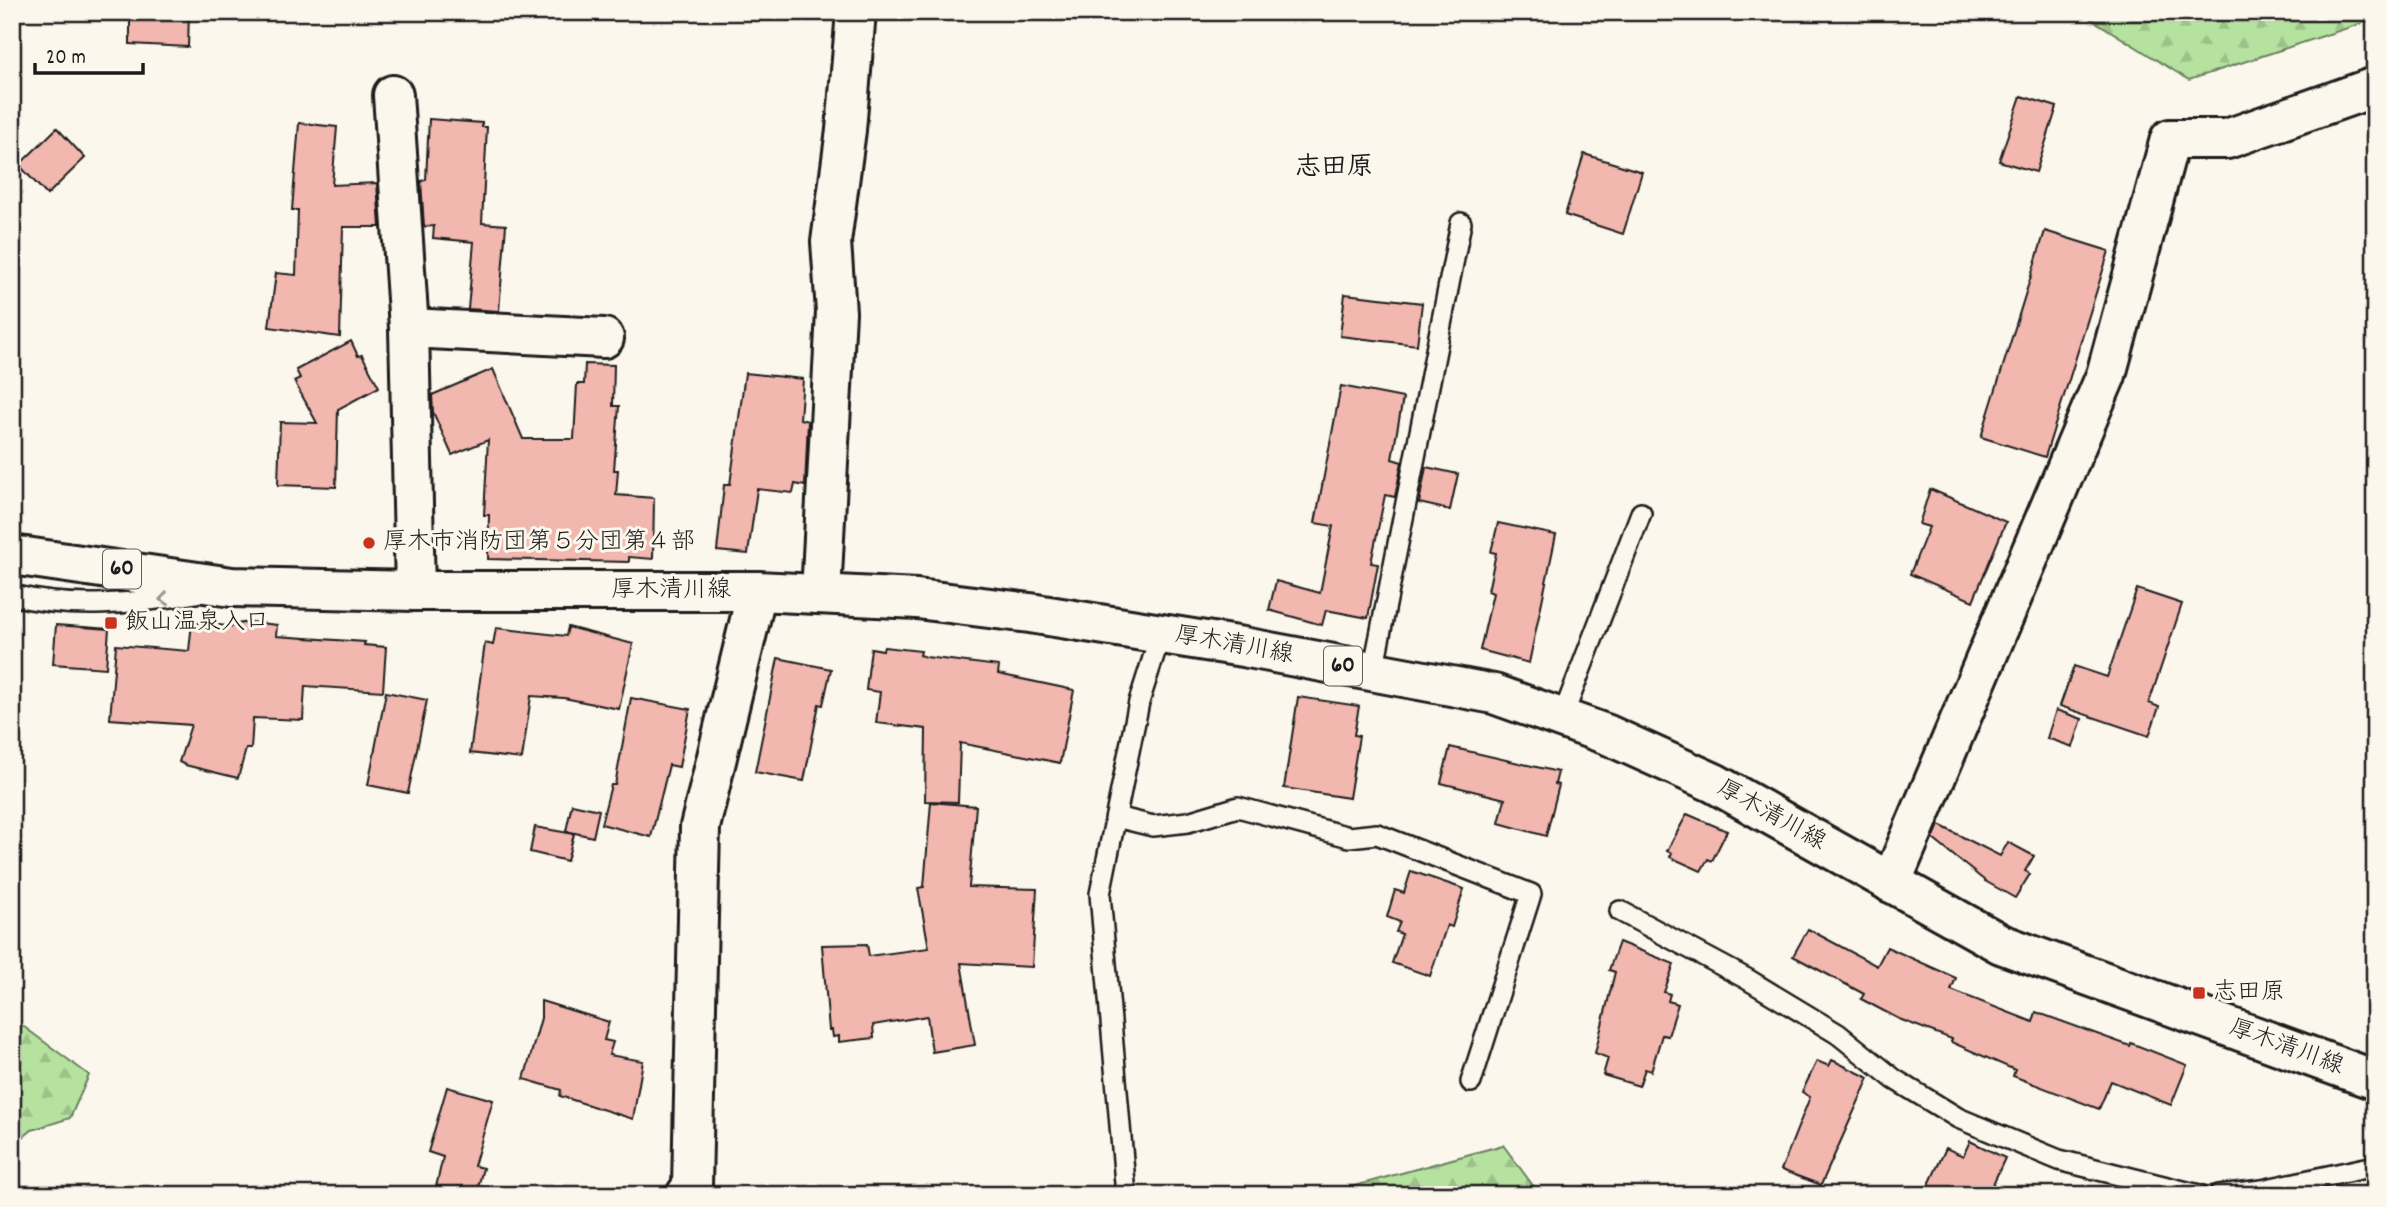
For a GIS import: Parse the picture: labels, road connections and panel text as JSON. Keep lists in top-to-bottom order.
{
  "streets": {
    "street": ["60", "厚木清川線"]
  },
  "districts": ["志田原"],
  "places": {
    "other": ["厚木市消防団第５分団第４部"],
    "transit": ["飯山温泉入口", "志田原"]
  },
  "scale_bar": "20 m"
}
